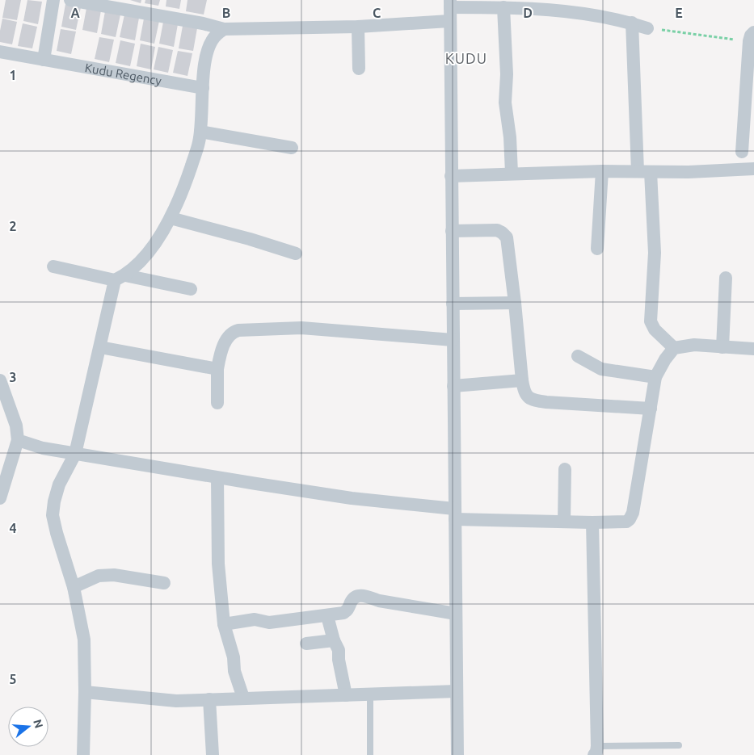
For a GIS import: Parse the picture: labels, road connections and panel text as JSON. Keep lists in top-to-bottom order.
{
  "streets": {
    "street": ["Kudu Regency"]
  },
  "districts": ["KUDU"],
  "north": "right",
  "grid": {
    "columns": [
      "A",
      "B",
      "C",
      "D",
      "E"
    ],
    "rows": [
      "1",
      "2",
      "3",
      "4",
      "5"
    ]
  }
}
